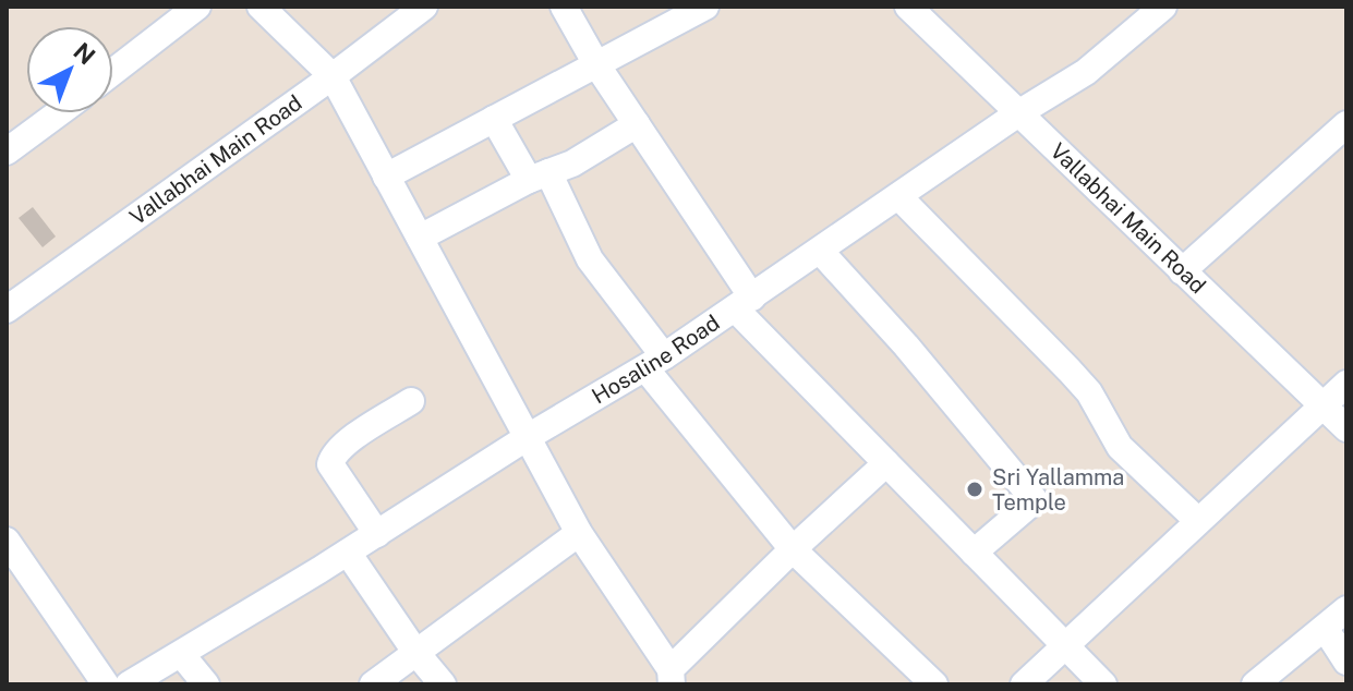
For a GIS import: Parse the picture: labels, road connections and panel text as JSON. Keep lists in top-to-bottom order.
{
  "streets": {
    "street": ["Vallabhai Main Road", "Hosaline Road"]
  },
  "crossings": [
    ["Vallabhai Main Road", "Hosaline Road"]
  ],
  "places": ["Sri Yallamma Temple"],
  "north": "top right"
}
